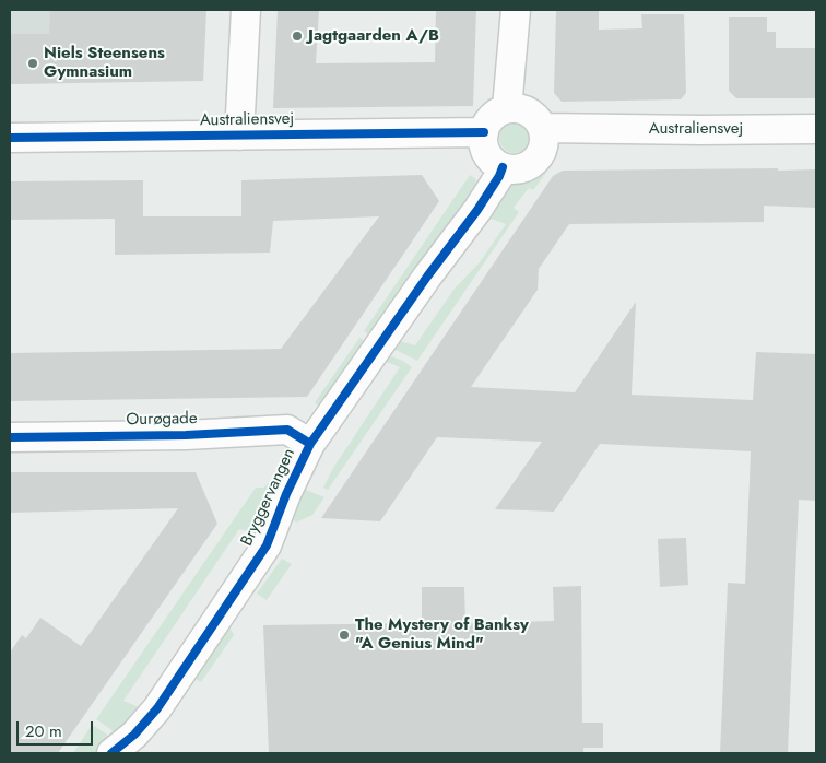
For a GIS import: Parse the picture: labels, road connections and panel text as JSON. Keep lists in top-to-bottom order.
{
  "streets": {
    "street": ["Australiensvej", "Ourøgade", "Bryggervangen"]
  },
  "crossings": [
    ["Australiensvej", "Bryggervangen"],
    ["Ourøgade", "Bryggervangen"]
  ],
  "places": ["Jagtgaarden A/B", "Niels Steensens Gymnasium", "The Mystery of Banksy \"A Genius Mind\""],
  "scale_bar": "20 m"
}
